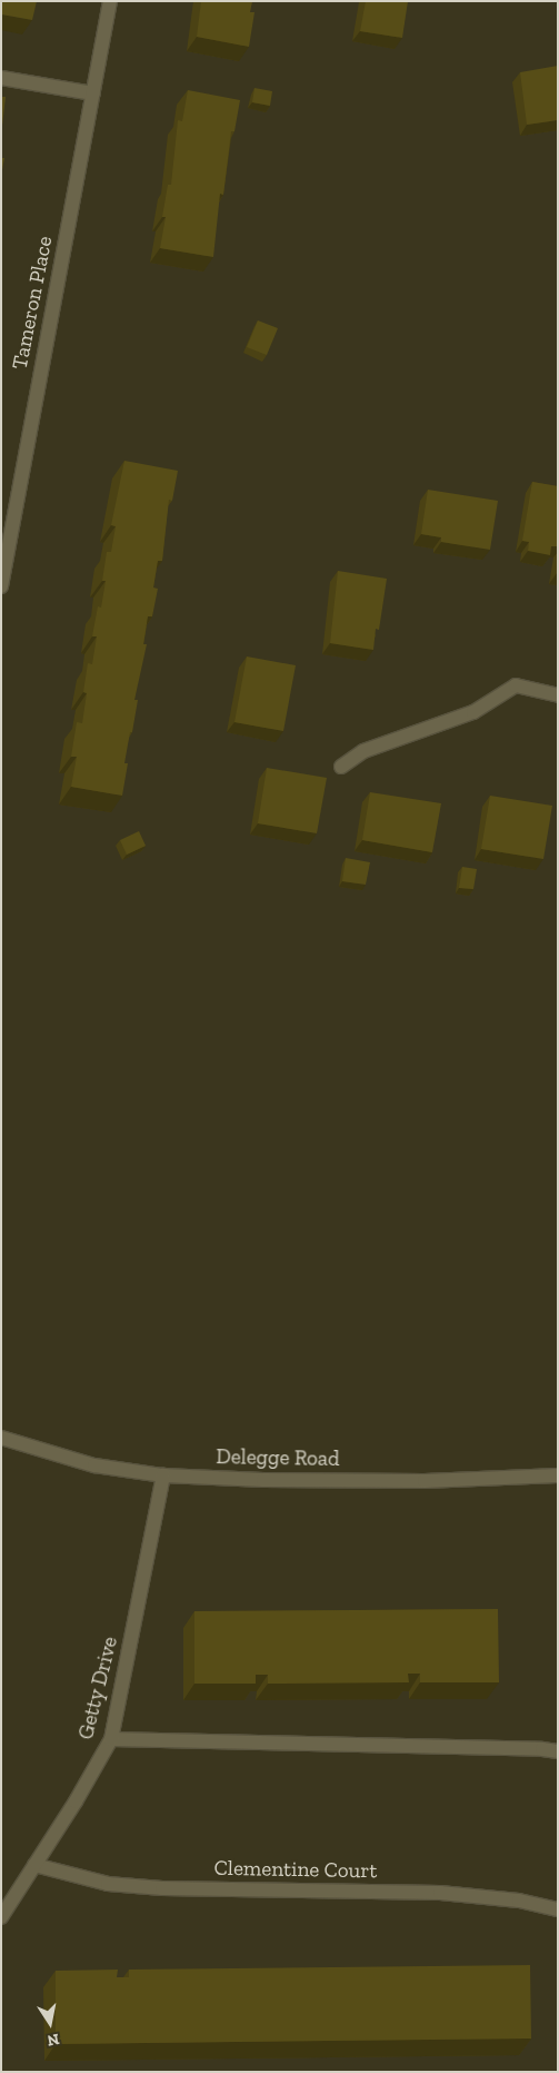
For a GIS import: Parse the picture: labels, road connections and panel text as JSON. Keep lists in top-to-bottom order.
{
  "streets": {
    "street": [
      "Tameron Place",
      "Delegge Road",
      "Getty Drive",
      "Clementine Court"
    ]
  },
  "crossings": [
    ["Delegge Road", "Getty Drive"],
    ["Getty Drive", "Clementine Court"]
  ],
  "north": "bottom"
}
